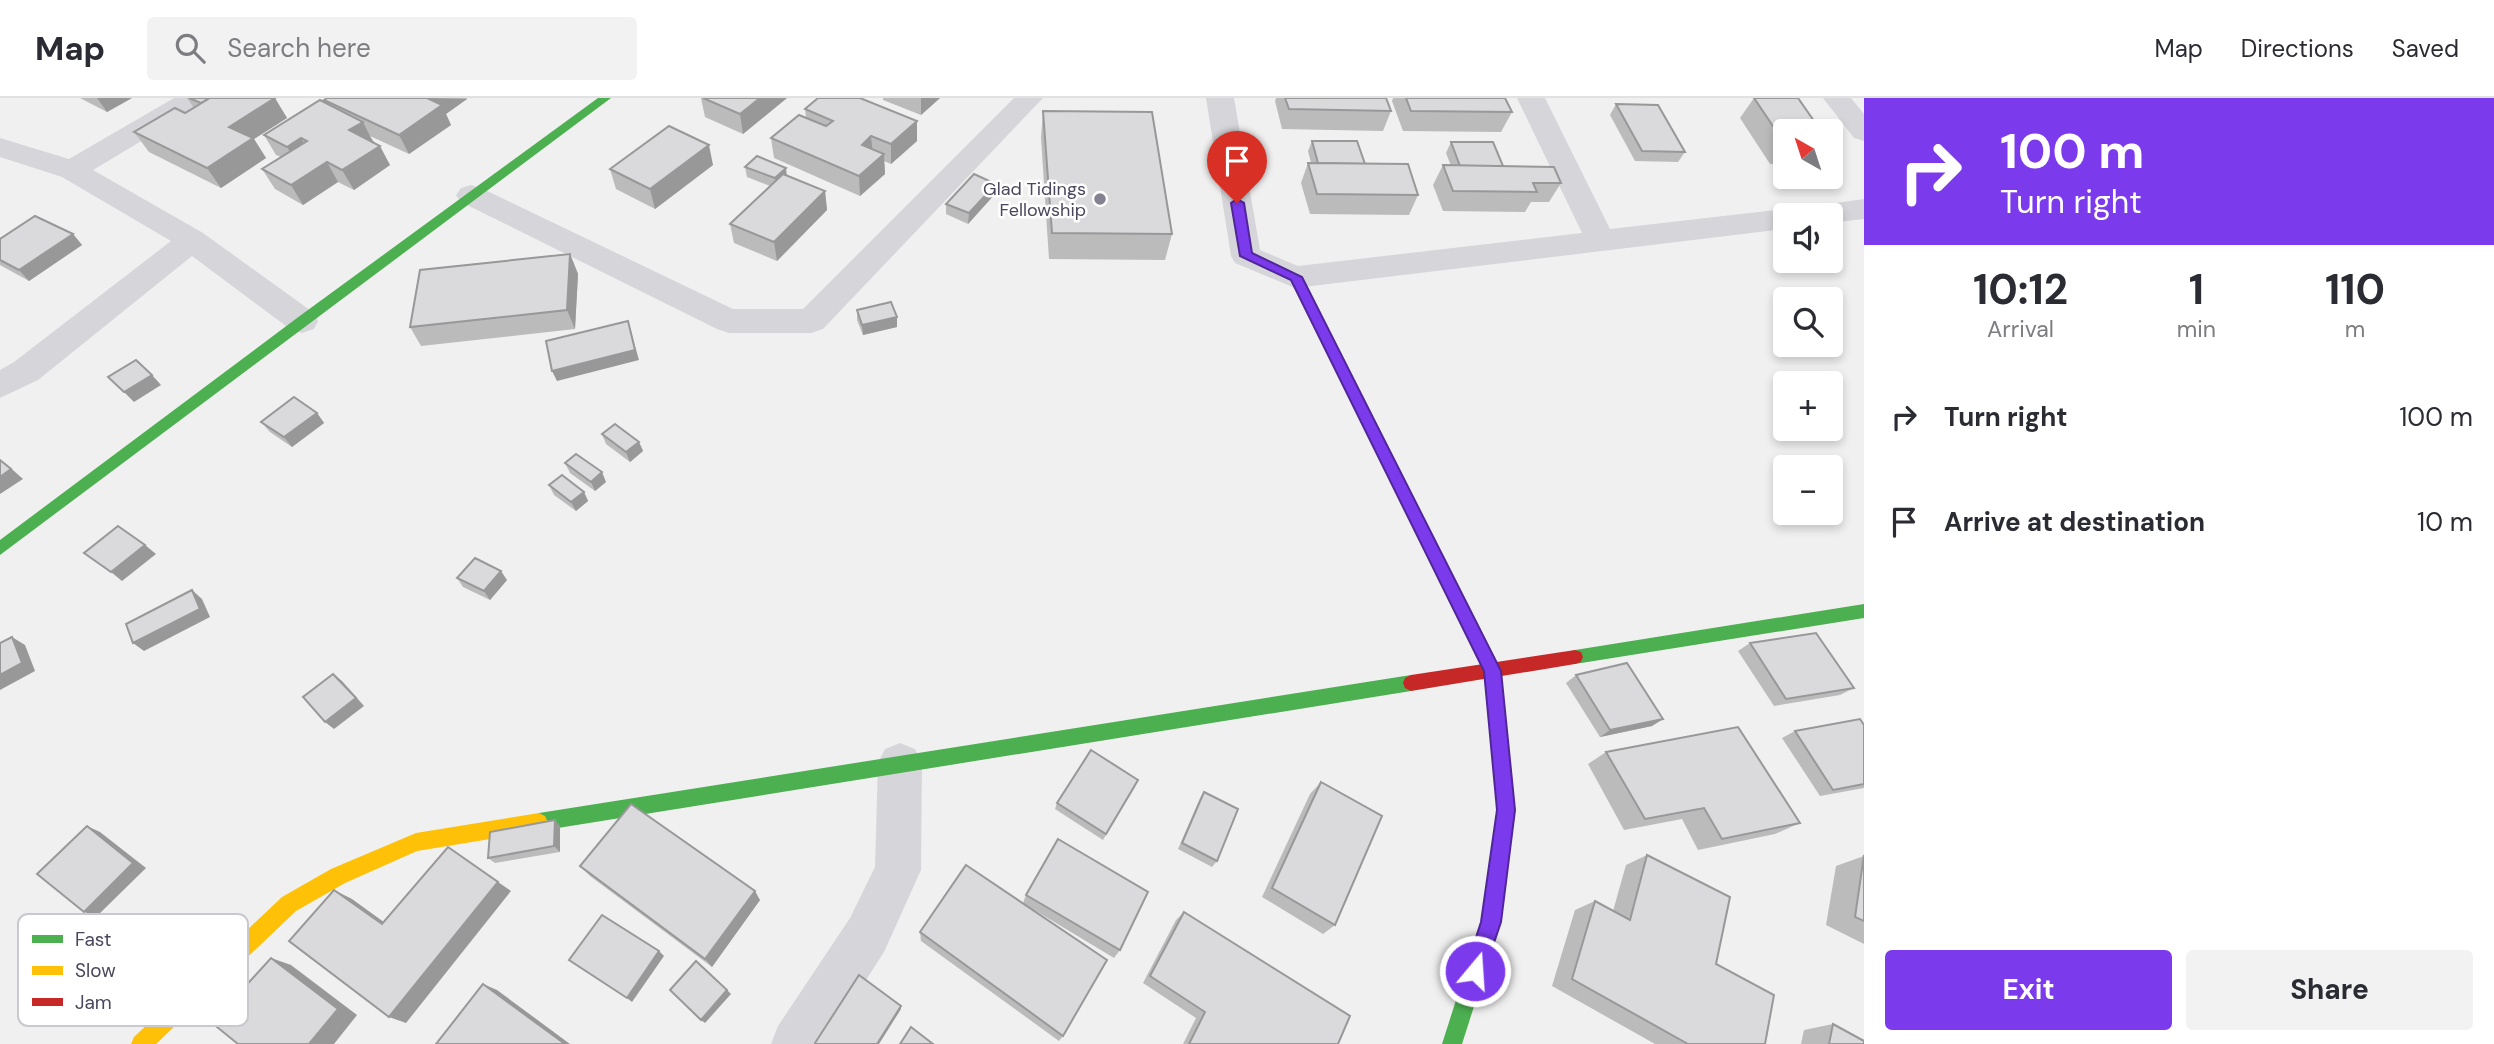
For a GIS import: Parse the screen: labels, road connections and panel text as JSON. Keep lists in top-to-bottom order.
{
  "places": ["Glad Tidings Fellowship"],
  "legend": ["Fast", "Slow", "Jam"],
  "north": "top left",
  "page": {
    "header": "Map",
    "search": "Search here",
    "nav": ["Map", "Directions", "Saved"],
    "turn": ["100 m", "Turn right"],
    "map_buttons": ["+", "−"],
    "eta": [
      "10:12",
      "Arrival",
      "1",
      "min",
      "110",
      "m"
    ],
    "list": [
      {
        "name": "Turn right",
        "value": "100 m"
      },
      {
        "name": "Arrive at destination",
        "value": "10 m"
      }
    ],
    "buttons": ["Exit", "Share"]
  }
}
